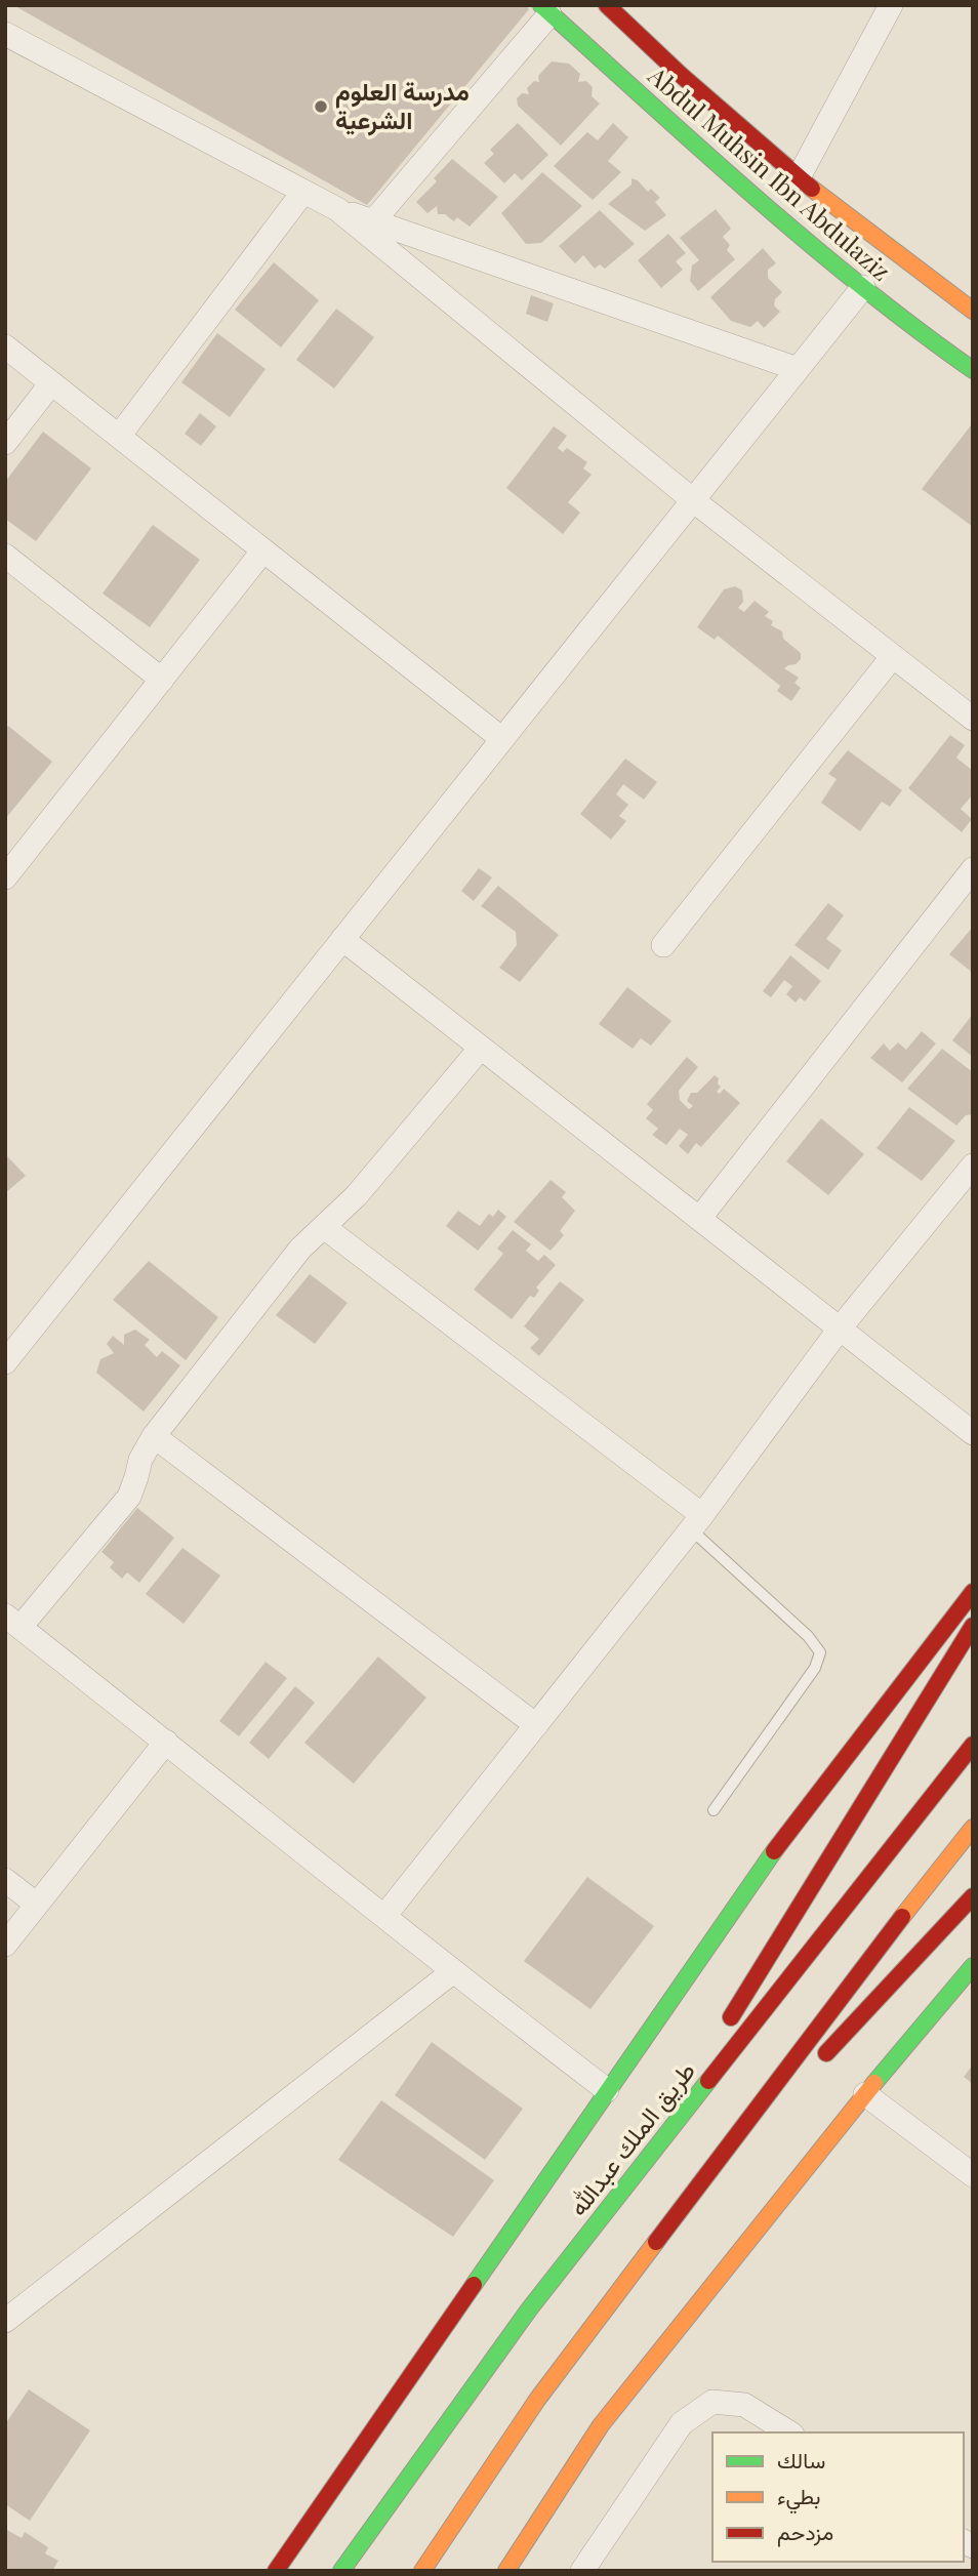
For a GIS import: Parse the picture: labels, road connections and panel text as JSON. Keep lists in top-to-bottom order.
{
  "streets": {
    "main road": ["Abdul Muhsin Ibn Abdulaziz", "طريق الملك عبدالله"]
  },
  "places": ["مدرسة العلوم الشرعية"],
  "legend": ["سالك", "بطيء", "مزدحم"]
}
